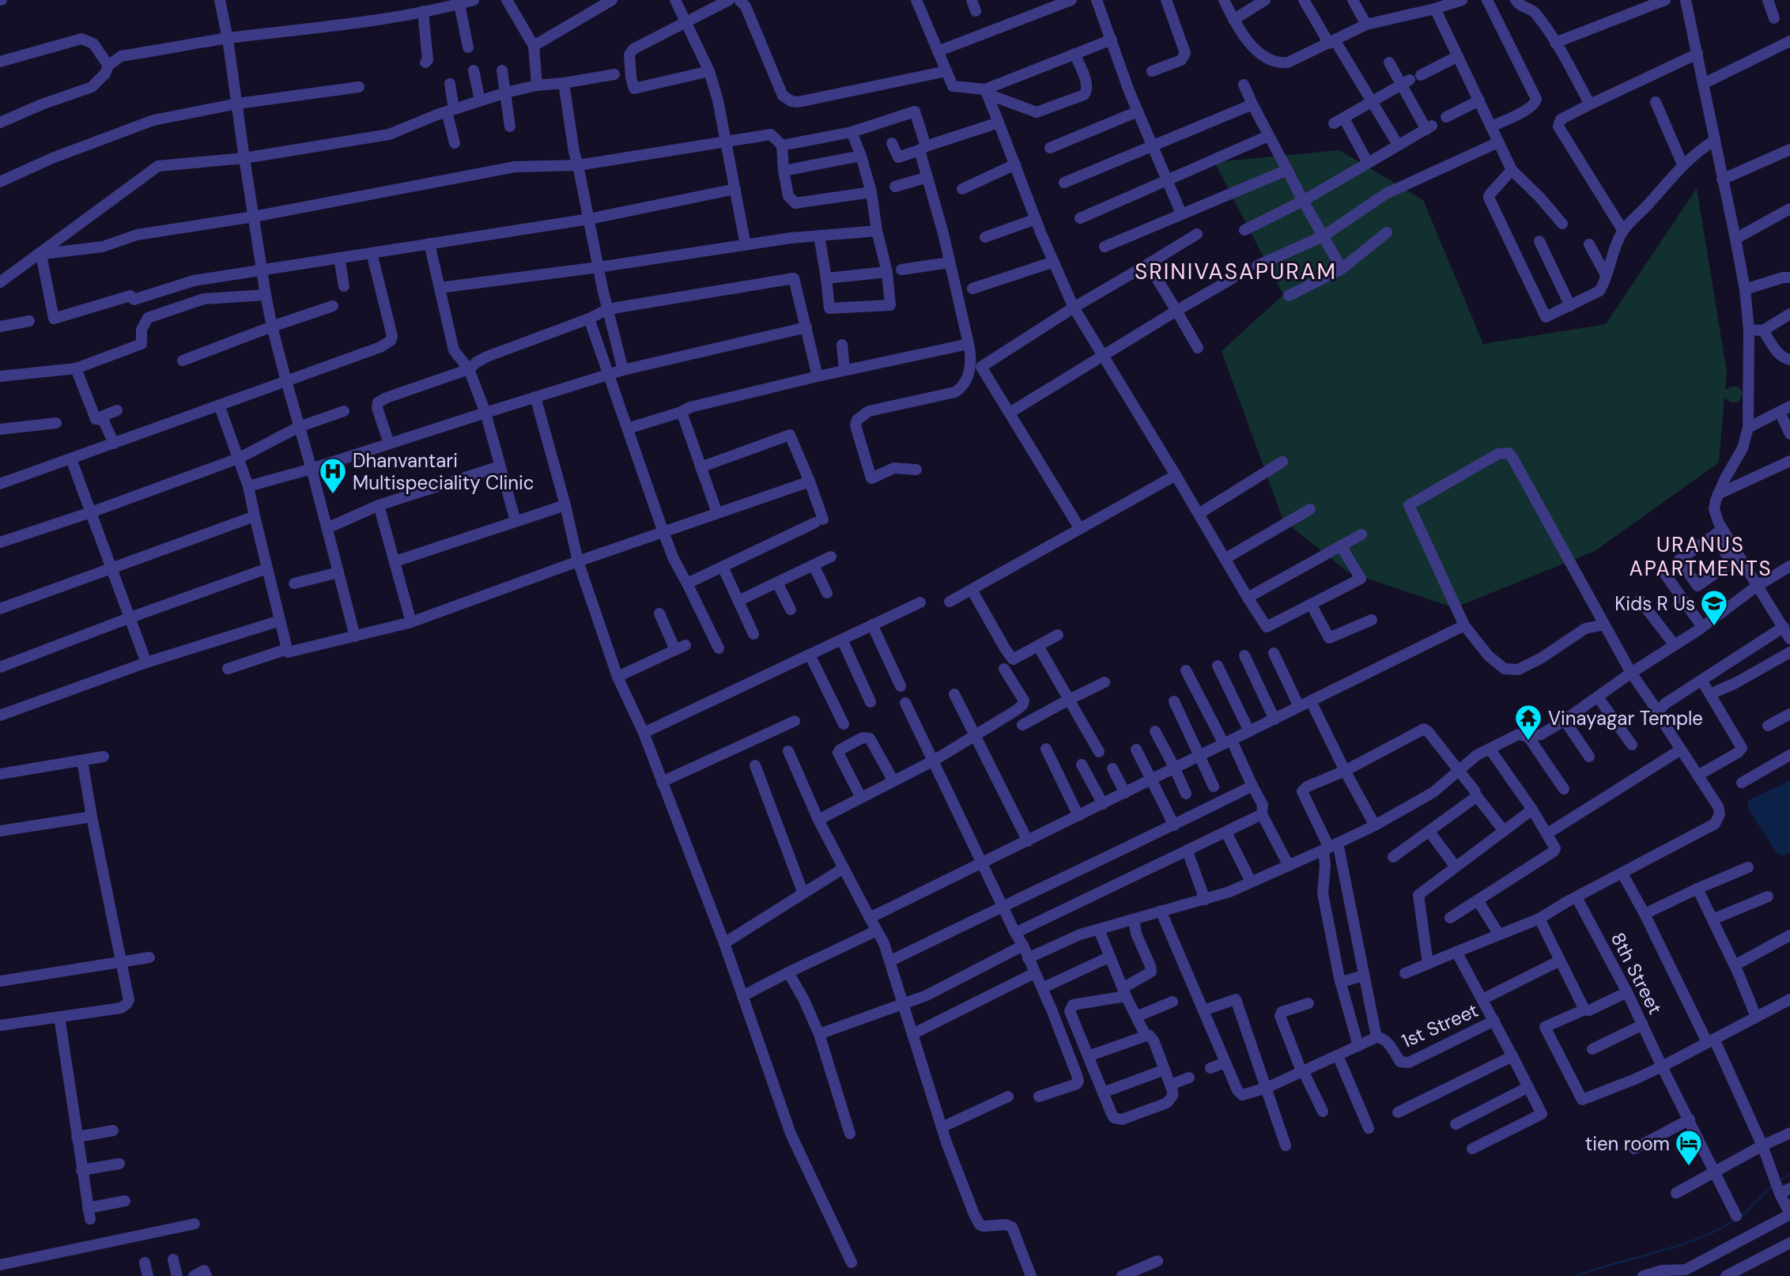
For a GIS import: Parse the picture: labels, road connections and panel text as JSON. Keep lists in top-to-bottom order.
{
  "streets": {
    "street": ["8th Street", "1st Street"]
  },
  "districts": ["SRINIVASAPURAM", "URANUS APARTMENTS"],
  "places": {
    "hospital": ["Dhanvantari Multispeciality Clinic"],
    "school or university": ["Kids R Us"],
    "temple": ["Vinayagar Temple"],
    "hotel": ["tien room"]
  }
}
